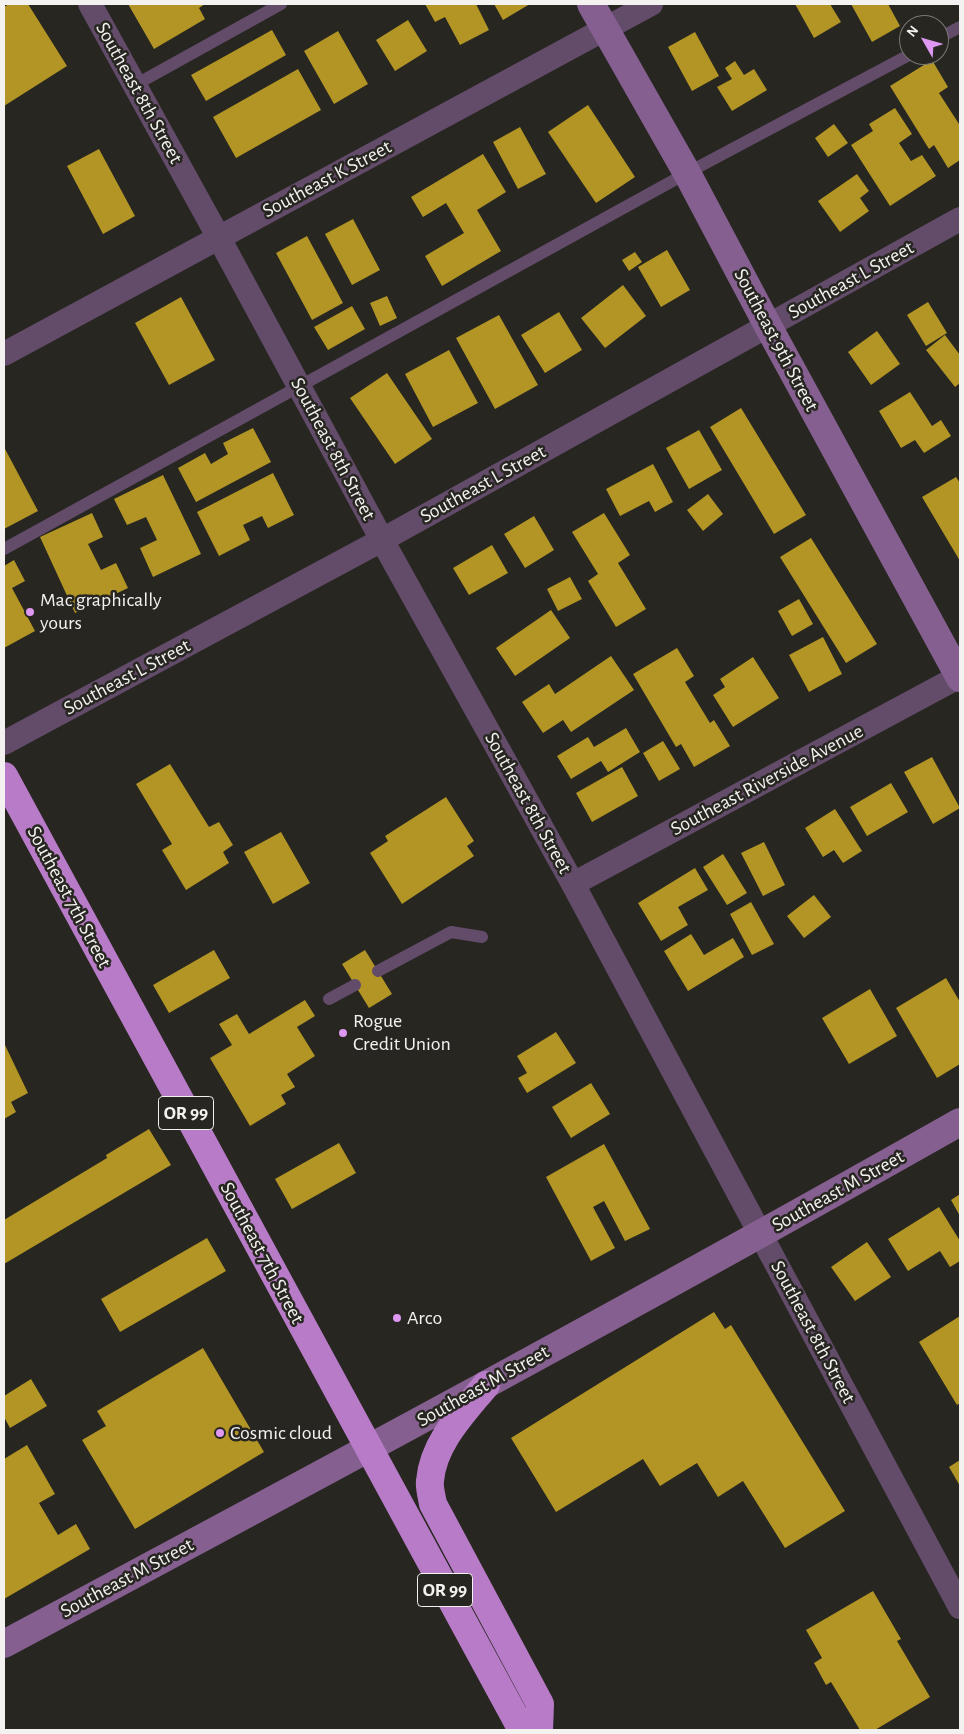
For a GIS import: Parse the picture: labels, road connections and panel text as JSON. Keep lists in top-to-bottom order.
{
  "streets": {
    "highway": ["Southeast 7th Street", "OR 99"],
    "street": [
      "Southeast 8th Street",
      "Southeast K Street",
      "Southeast L Street",
      "Southeast 9th Street",
      "Southeast Riverside Avenue",
      "Southeast M Street"
    ]
  },
  "crossings": [
    ["Southeast 8th Street", "Southeast K Street"],
    ["Southeast 8th Street", "Southeast L Street"],
    ["Southeast 8th Street", "Southeast Riverside Avenue"],
    ["Southeast 8th Street", "Southeast M Street"],
    ["Southeast K Street", "Southeast 9th Street"],
    ["Southeast L Street", "Southeast 9th Street"],
    ["Southeast 9th Street", "Southeast Riverside Avenue"],
    ["Southeast 7th Street", "Southeast M Street"]
  ],
  "places": [
    "Mac graphically yours",
    "Rogue Credit Union",
    "Arco",
    "Cosmic cloud"
  ],
  "north": "top left"
}
